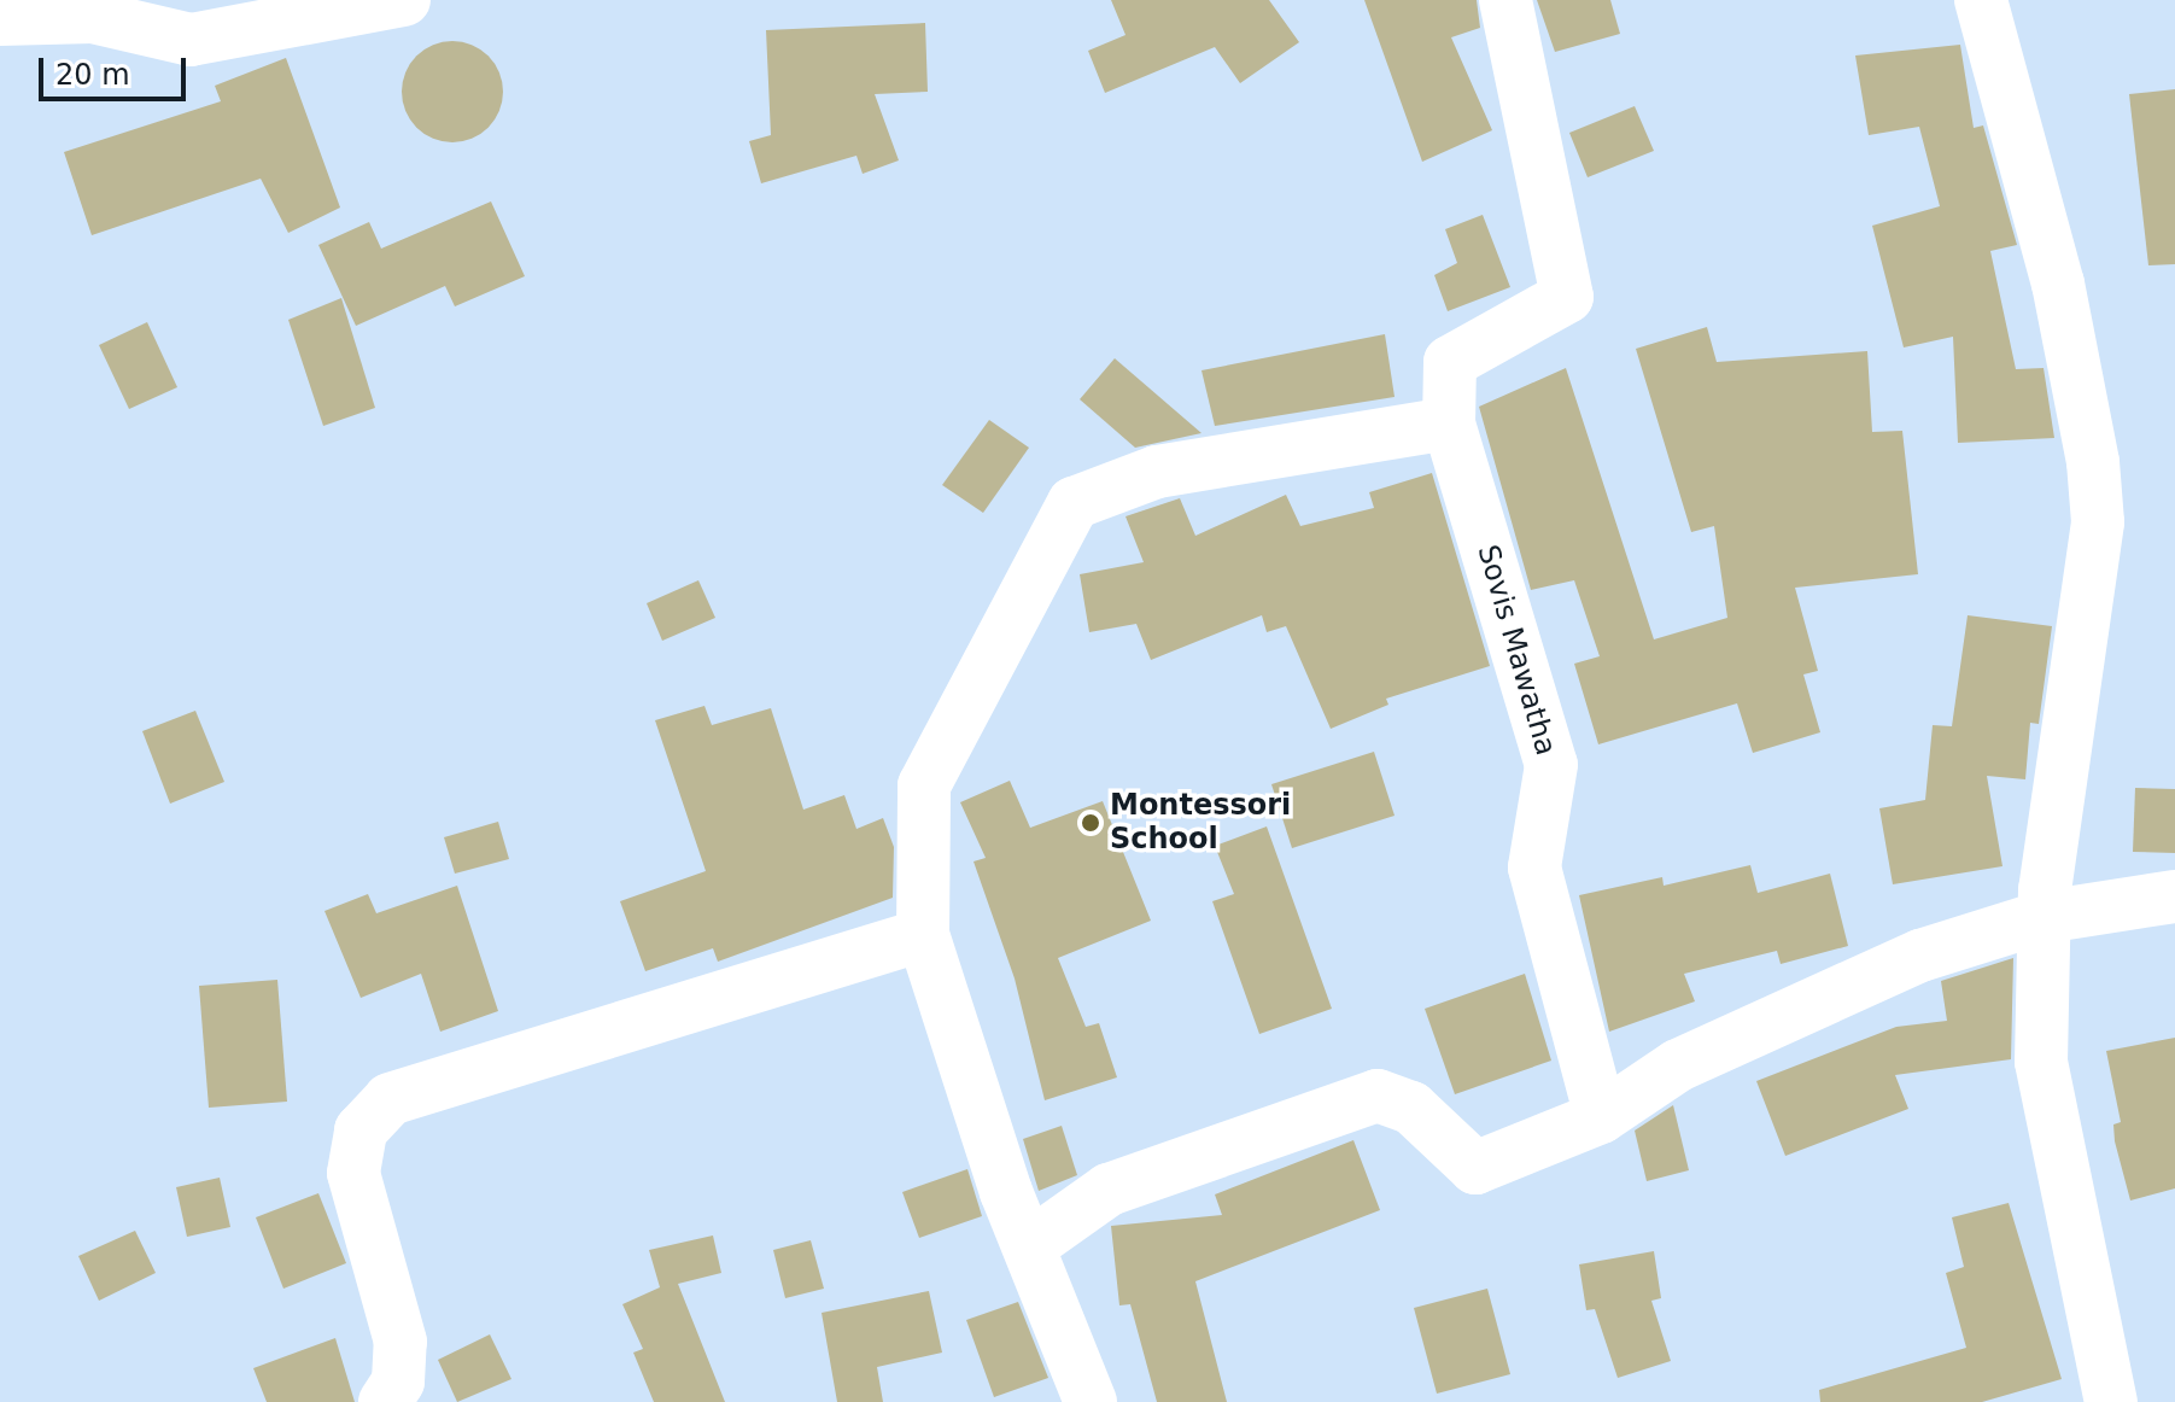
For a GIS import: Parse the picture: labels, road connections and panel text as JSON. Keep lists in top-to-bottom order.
{
  "streets": {
    "street": ["Sovis Mawatha"]
  },
  "places": ["Montessori School"],
  "scale_bar": "20 m"
}
